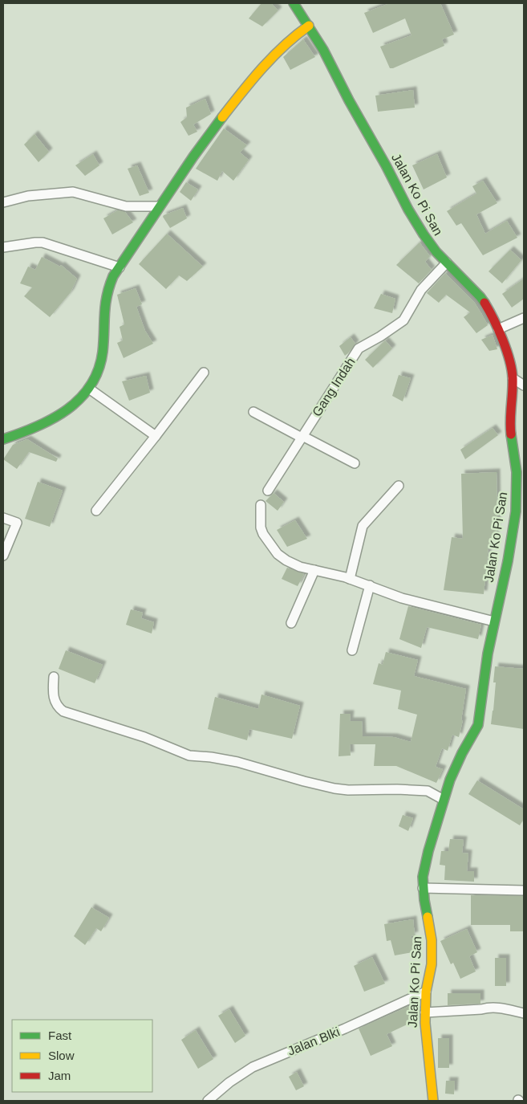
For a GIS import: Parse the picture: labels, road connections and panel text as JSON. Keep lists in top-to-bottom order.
{
  "streets": {
    "street": ["Jalan Ko Pi San", "Gang Indah", "Jalan Blki"]
  },
  "crossings": [
    ["Jalan Ko Pi San", "Gang Indah"],
    ["Jalan Ko Pi San", "Jalan Blki"]
  ],
  "legend": ["Fast", "Slow", "Jam"]
}
